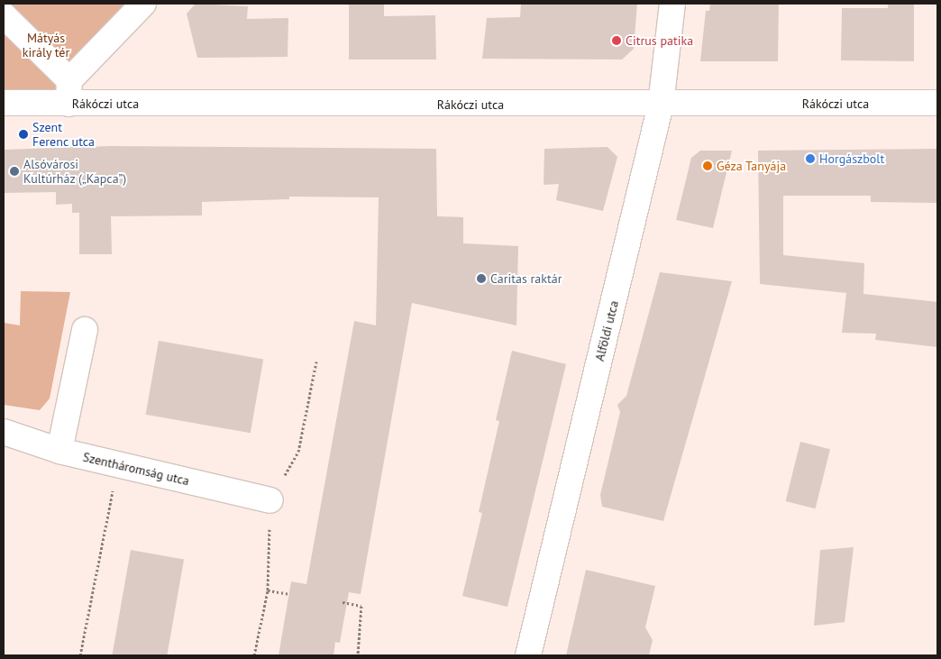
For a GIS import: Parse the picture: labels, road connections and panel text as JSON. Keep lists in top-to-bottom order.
{
  "streets": {
    "street": ["Rákóczi utca", "Alföldi utca", "Szentháromság utca"]
  },
  "crossings": [
    ["Rákóczi utca", "Alföldi utca"]
  ],
  "parks": ["Mátyás király tér"],
  "places": [
    "Citrus patika",
    "Szent Ferenc utca",
    "Horgászbolt",
    "Géza Tanyája",
    "Alsóvárosi Kultúrház („Kapca”)",
    "Caritas raktár"
  ]
}
